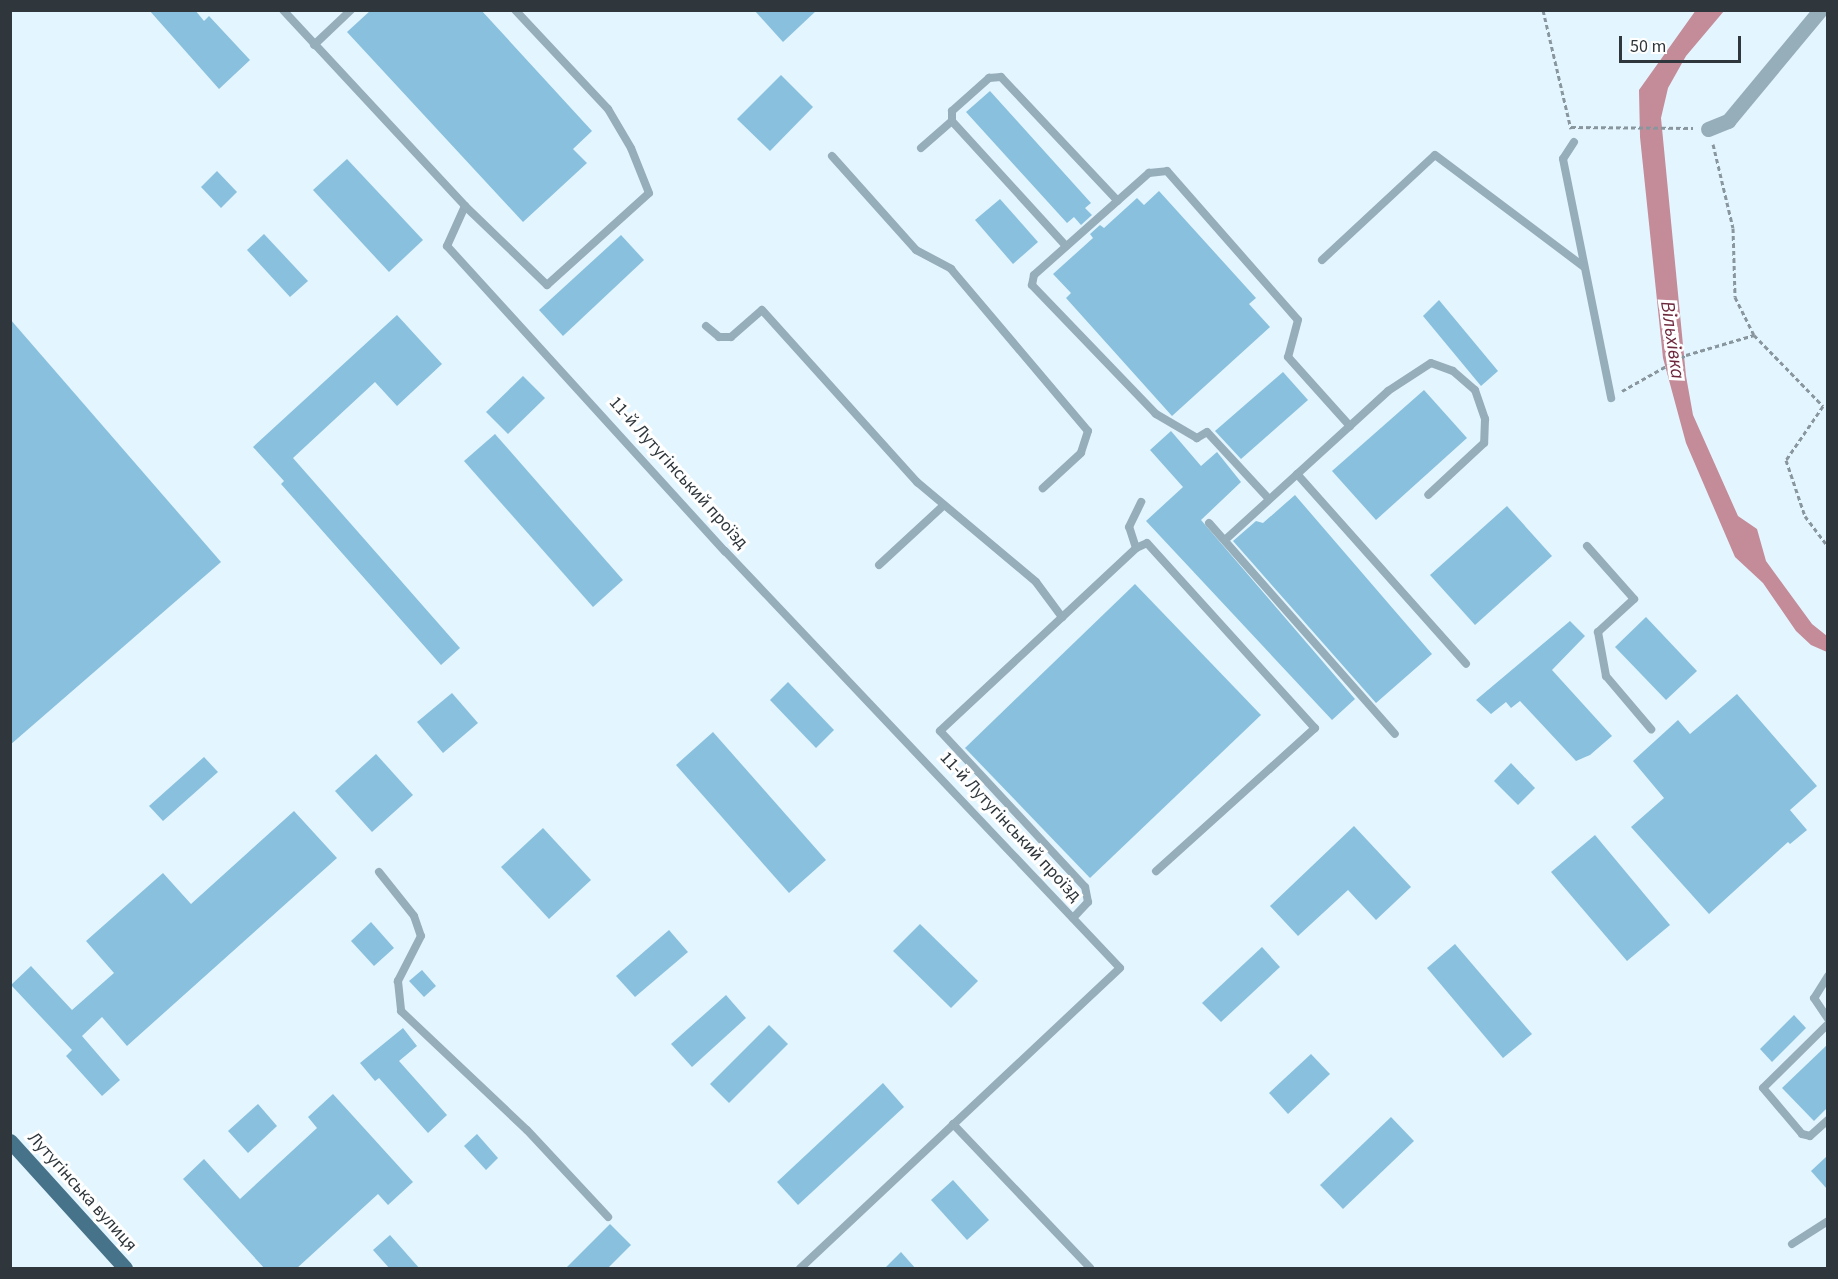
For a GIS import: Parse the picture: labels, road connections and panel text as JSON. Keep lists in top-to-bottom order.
{
  "streets": {
    "main road": ["Лутугінська вулиця"],
    "lane": ["11-й Лутугінський проїзд"]
  },
  "water": ["Вільхівка"],
  "scale_bar": "50 m"
}
